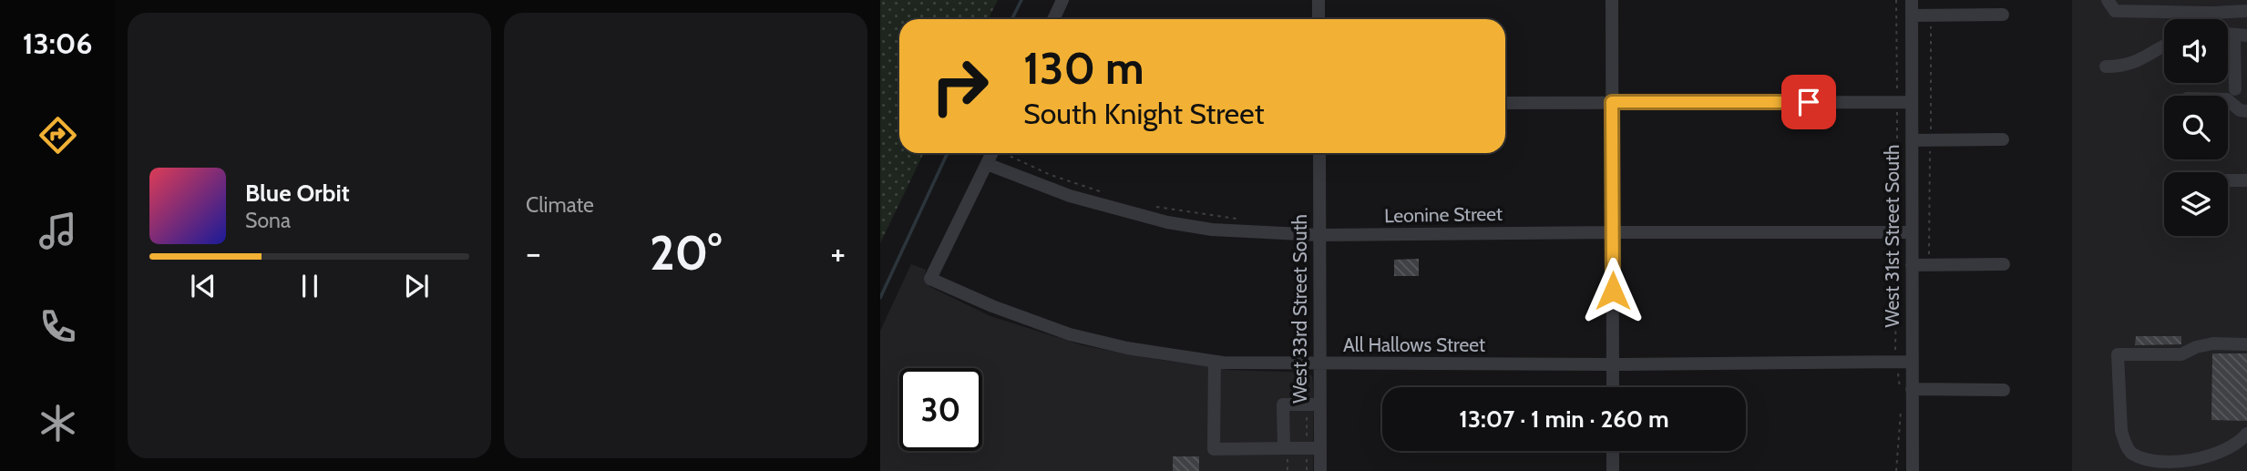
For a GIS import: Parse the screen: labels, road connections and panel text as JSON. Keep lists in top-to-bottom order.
{
  "streets": {
    "street": [
      "Leonine Street",
      "West 31st Street South",
      "West 33rd Street South",
      "All Hallows Street"
    ]
  },
  "crossings": [
    ["Leonine Street", "West 31st Street South"],
    ["Leonine Street", "West 33rd Street South"],
    ["Leonine Street", "All Hallows Street"],
    ["West 31st Street South", "All Hallows Street"],
    ["West 33rd Street South", "All Hallows Street"]
  ],
  "page": {
    "tabs": "13:06",
    "tile": "Climate",
    "turn": ["130 m", "South Knight Street"],
    "song": ["Blue Orbit", "Sona"],
    "heat": ["−", "20°", "+"],
    "limit": "30",
    "trip": "13:07 · 1 min · 260 m"
  }
}
